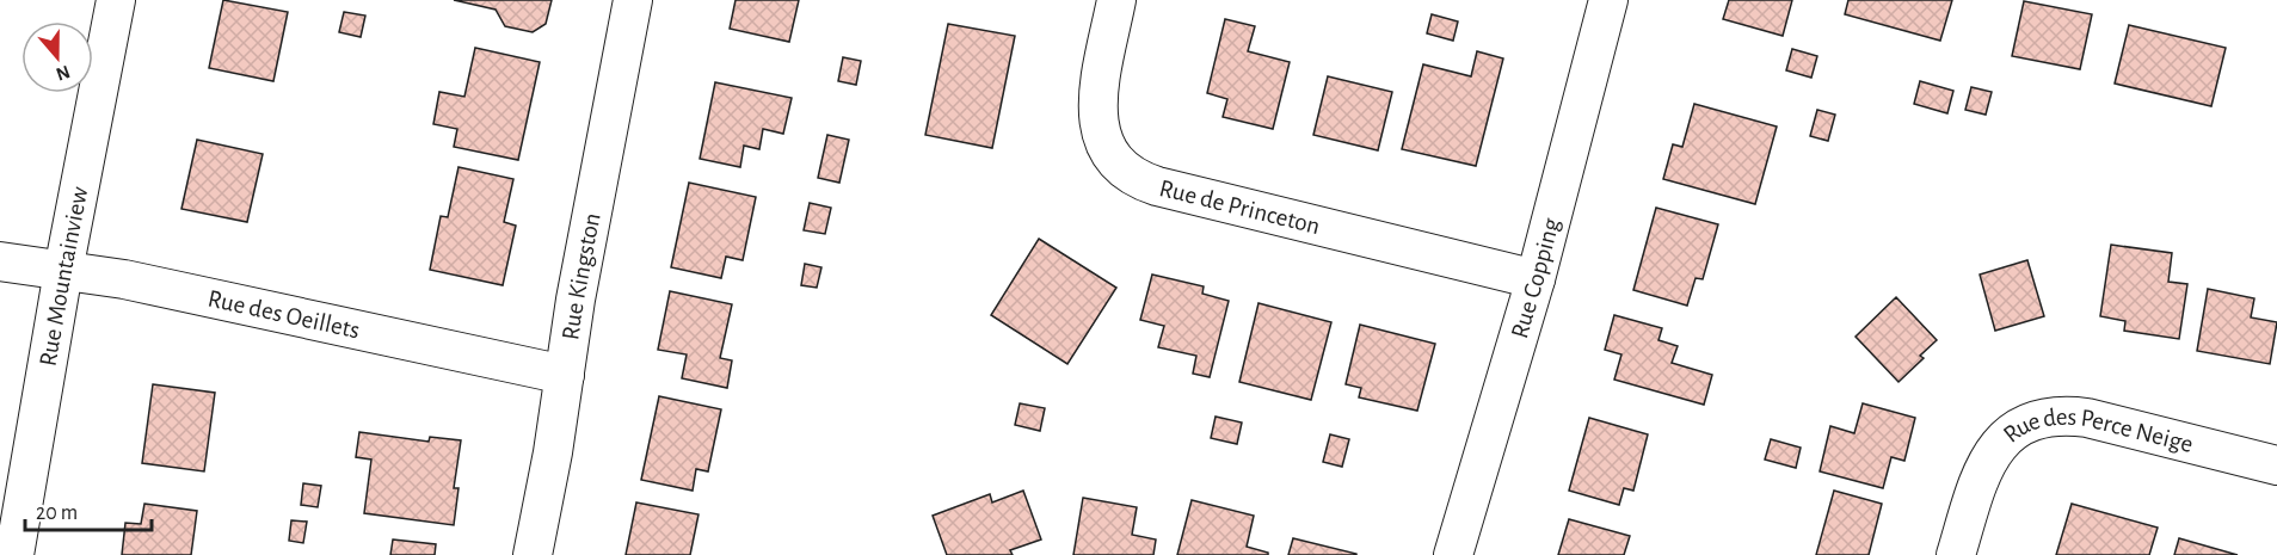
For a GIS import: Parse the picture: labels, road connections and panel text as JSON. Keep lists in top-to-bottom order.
{
  "streets": {
    "street": [
      "Rue de Princeton",
      "Rue Mountainview",
      "Rue Kingston",
      "Rue Copping",
      "Rue des Oeillets",
      "Rue des Perce Neige"
    ]
  },
  "crossings": [
    ["Rue de Princeton", "Rue Copping"],
    ["Rue Mountainview", "Rue des Oeillets"],
    ["Rue Kingston", "Rue des Oeillets"]
  ],
  "scale_bar": "20 m",
  "north": "bottom"
}
